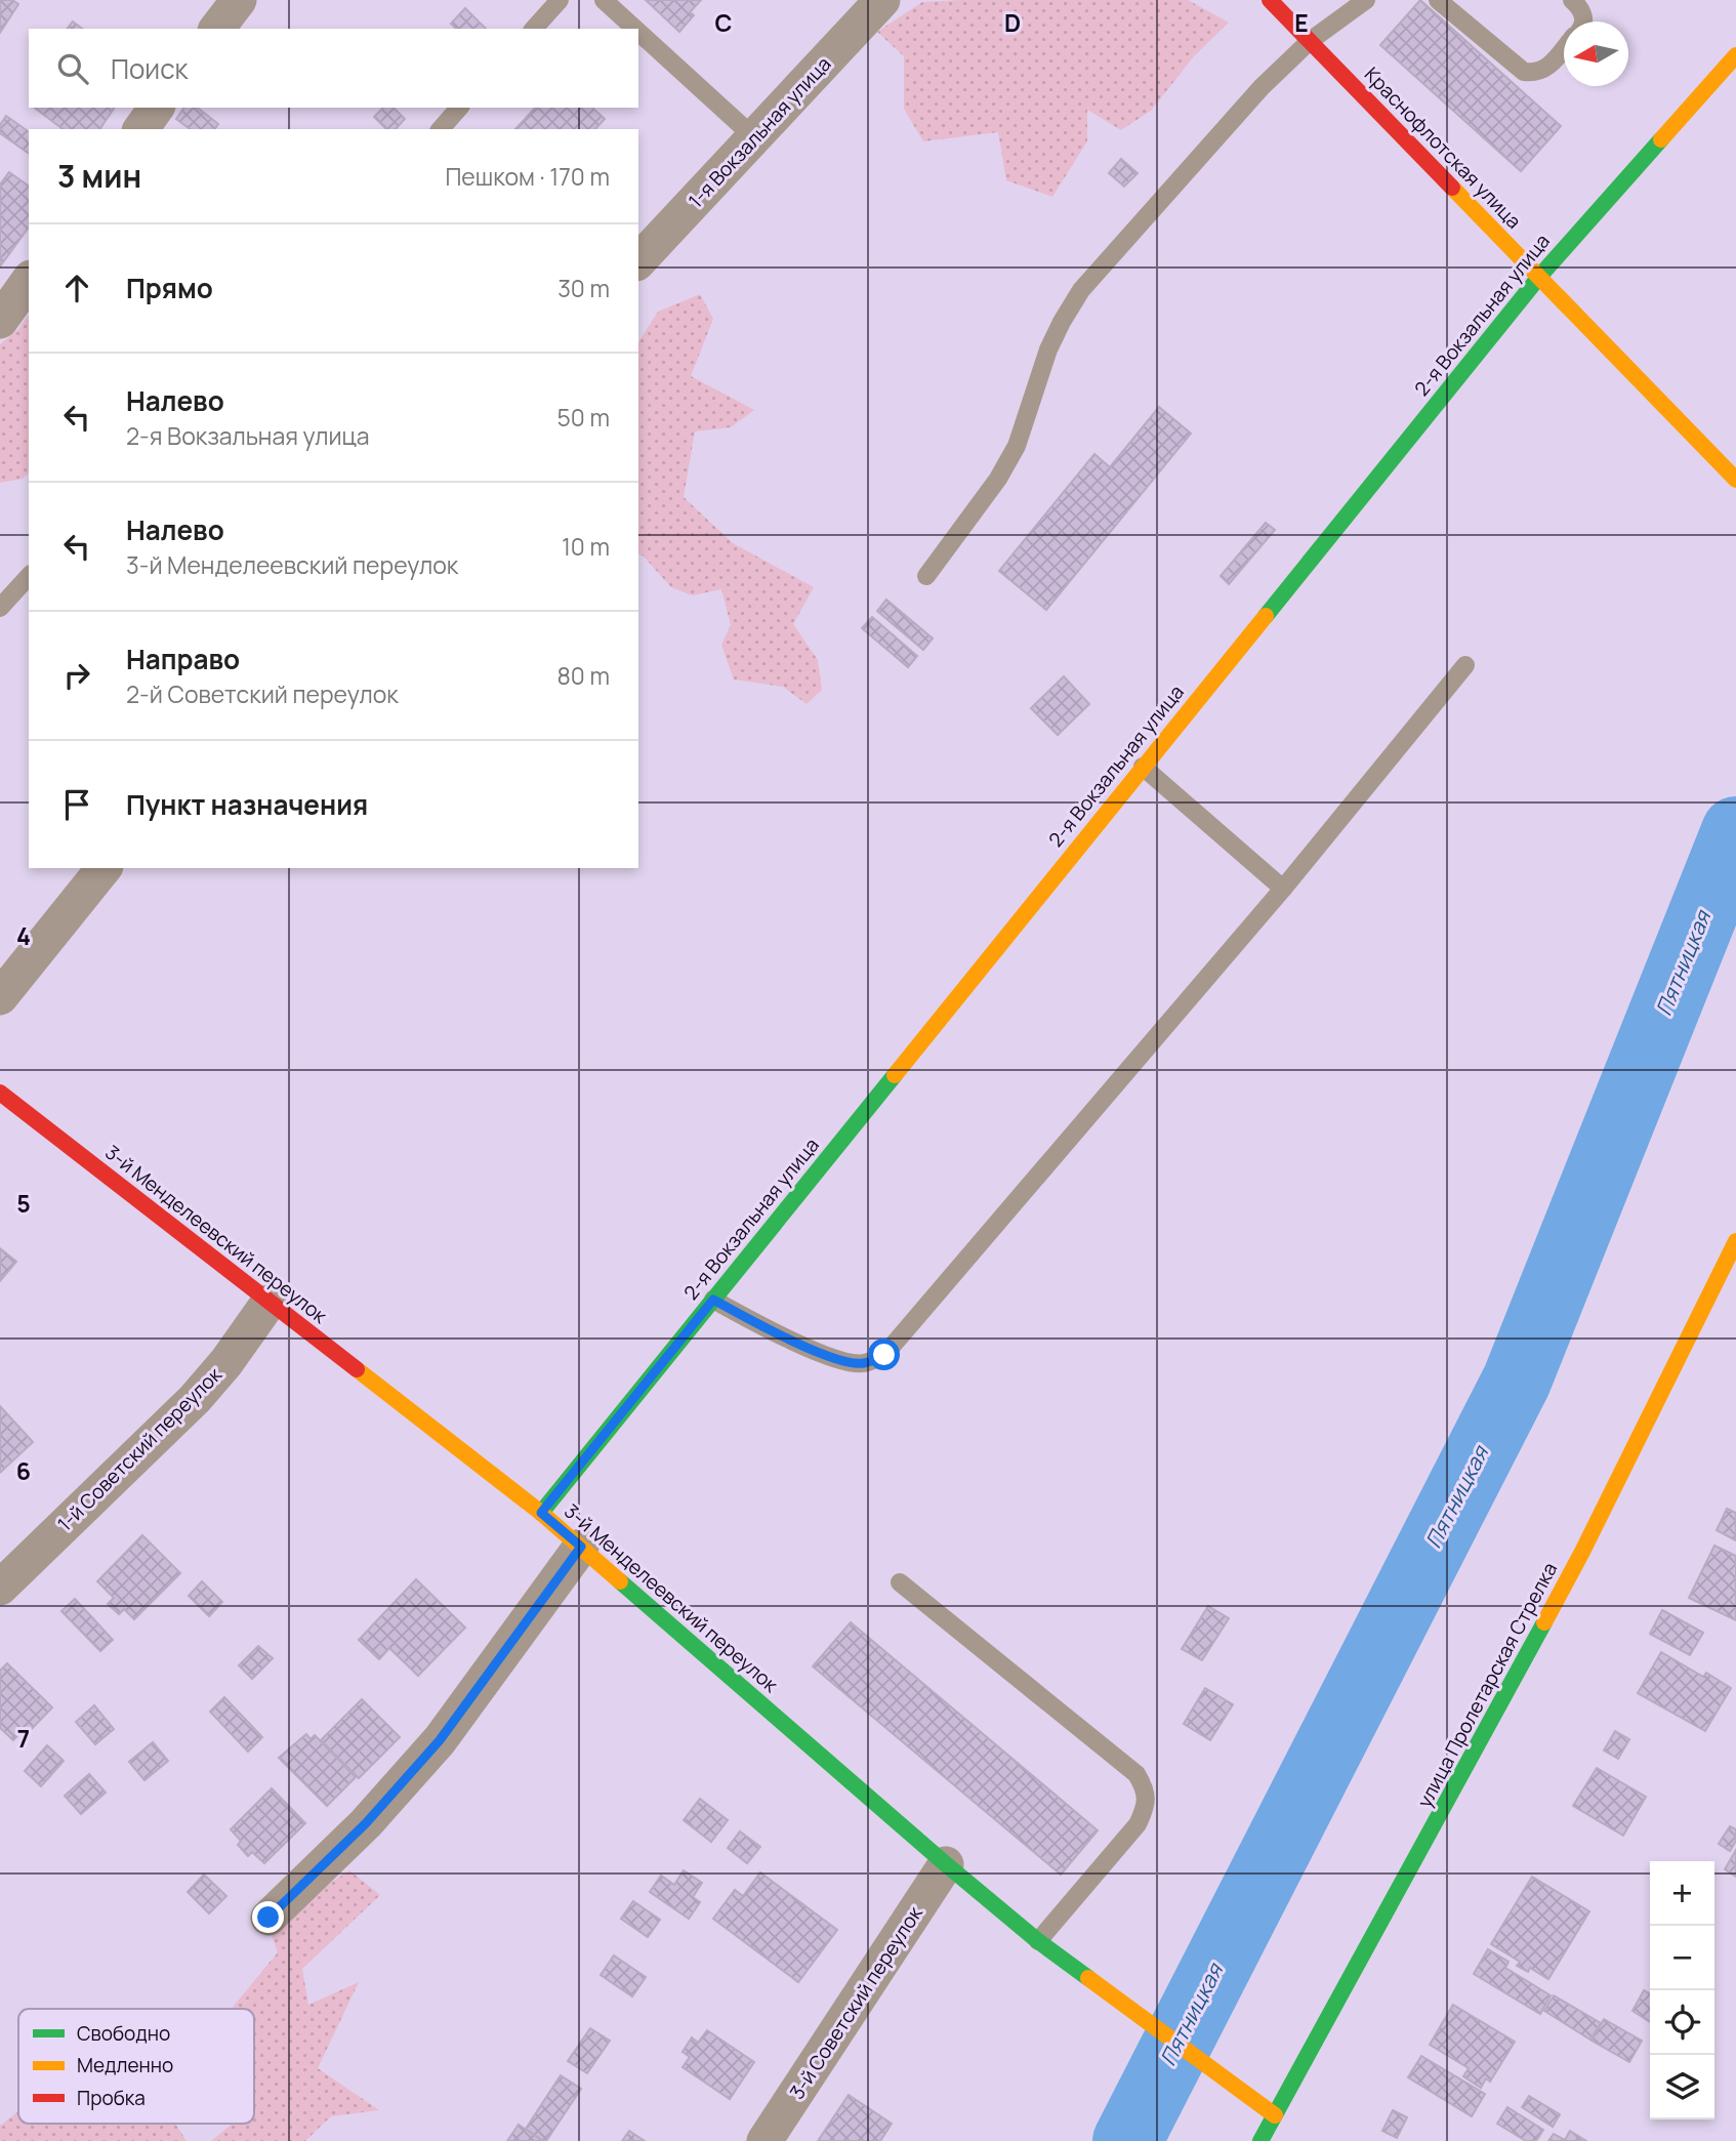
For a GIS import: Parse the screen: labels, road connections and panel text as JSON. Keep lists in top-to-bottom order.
{
  "streets": {
    "street": [
      "1-я Вокзальная улица",
      "Краснофлотская улица",
      "2-я Вокзальная улица",
      "3-й Менделеевский переулок",
      "1-й Советский переулок",
      "улица Пролетарская Стрелка",
      "3-й Советский переулок"
    ]
  },
  "crossings": [
    ["Краснофлотская улица", "2-я Вокзальная улица"],
    ["2-я Вокзальная улица", "3-й Менделеевский переулок"],
    ["3-й Менделеевский переулок", "1-й Советский переулок"],
    ["3-й Менделеевский переулок", "улица Пролетарская Стрелка"],
    ["3-й Менделеевский переулок", "3-й Советский переулок"]
  ],
  "water": ["Пятницкая"],
  "legend": ["Свободно", "Медленно", "Пробка"],
  "north": "left",
  "page": {
    "search": "Поиск",
    "heading": ["3 мин", "Пешком · 170 m"],
    "list": [
      ["Прямо", "30 m"],
      ["Налево", "2-я Вокзальная улица", "50 m"],
      ["Налево", "3-й Менделеевский переулок", "10 m"],
      ["Направо", "2-й Советский переулок", "80 m"],
      "Пункт назначения"
    ],
    "map_buttons": ["+", "−"]
  },
  "grid": {
    "columns": ["C", "D", "E"],
    "rows": [
      "4",
      "5",
      "6",
      "7"
    ]
  }
}
